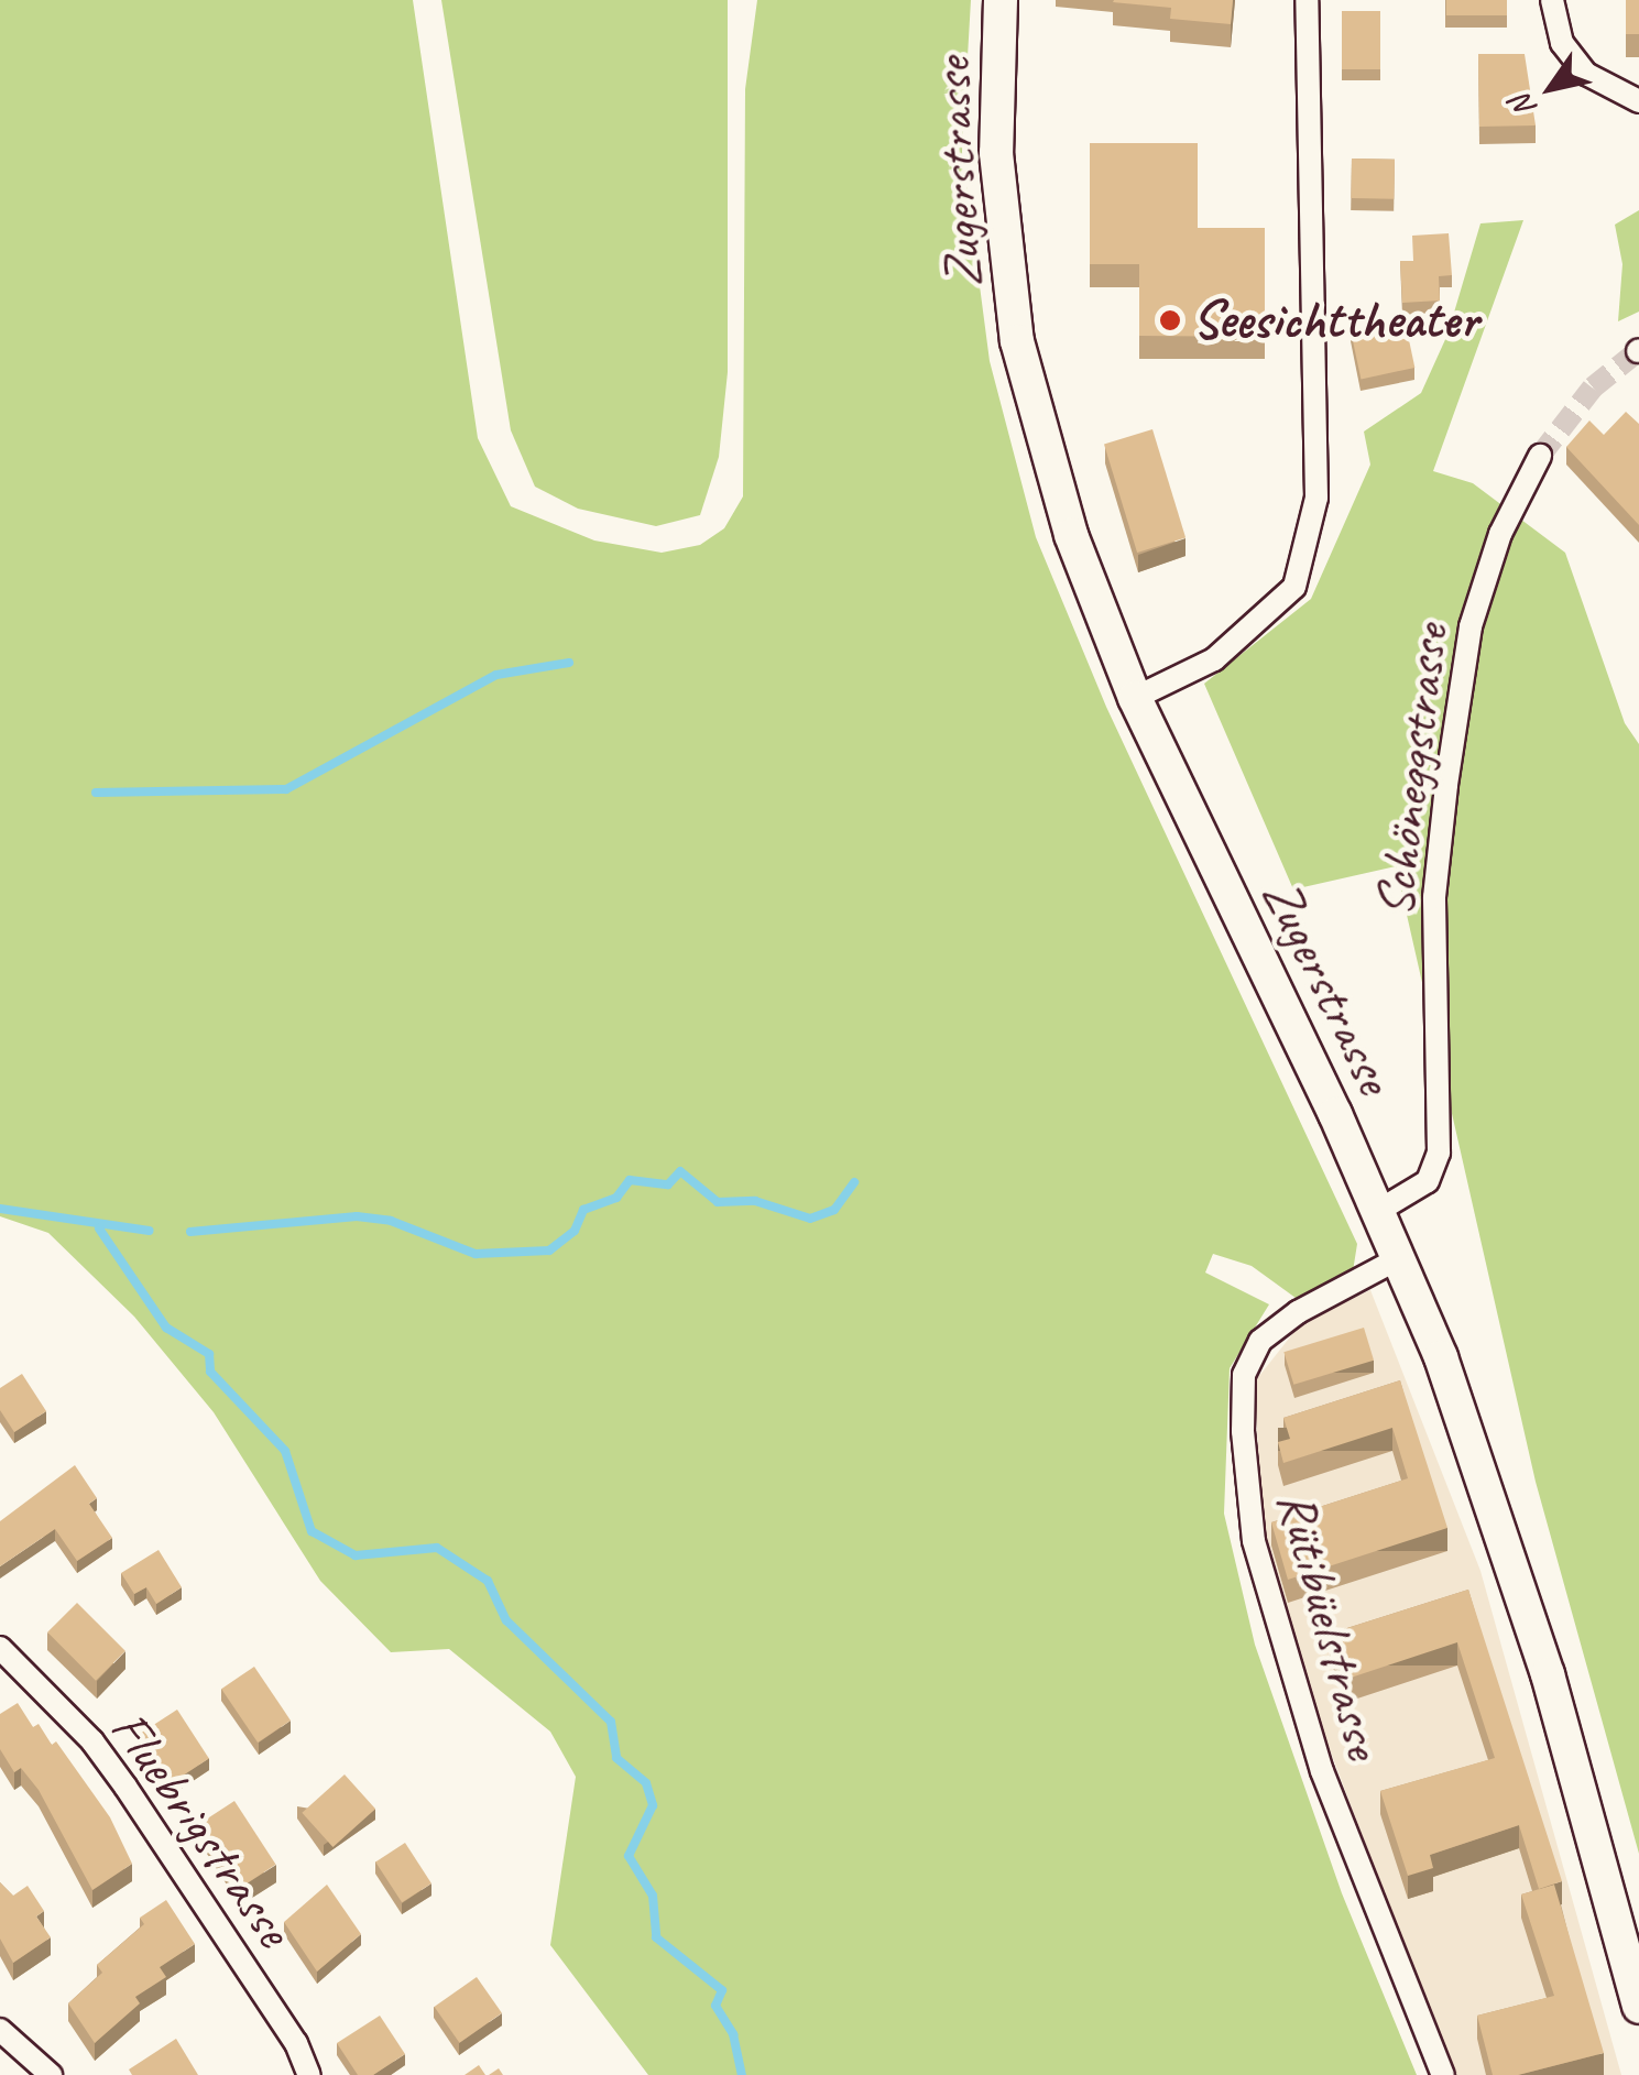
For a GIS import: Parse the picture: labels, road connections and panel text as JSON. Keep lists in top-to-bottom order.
{
  "streets": {
    "main road": ["Zugerstrasse"],
    "street": ["Schöneggstrasse", "Rütibüelstrasse", "Fluebrigstrasse"]
  },
  "crossings": [
    ["Zugerstrasse", "Schöneggstrasse"],
    ["Zugerstrasse", "Rütibüelstrasse"]
  ],
  "places": ["Seesichttheater"],
  "north": "bottom left"
}
